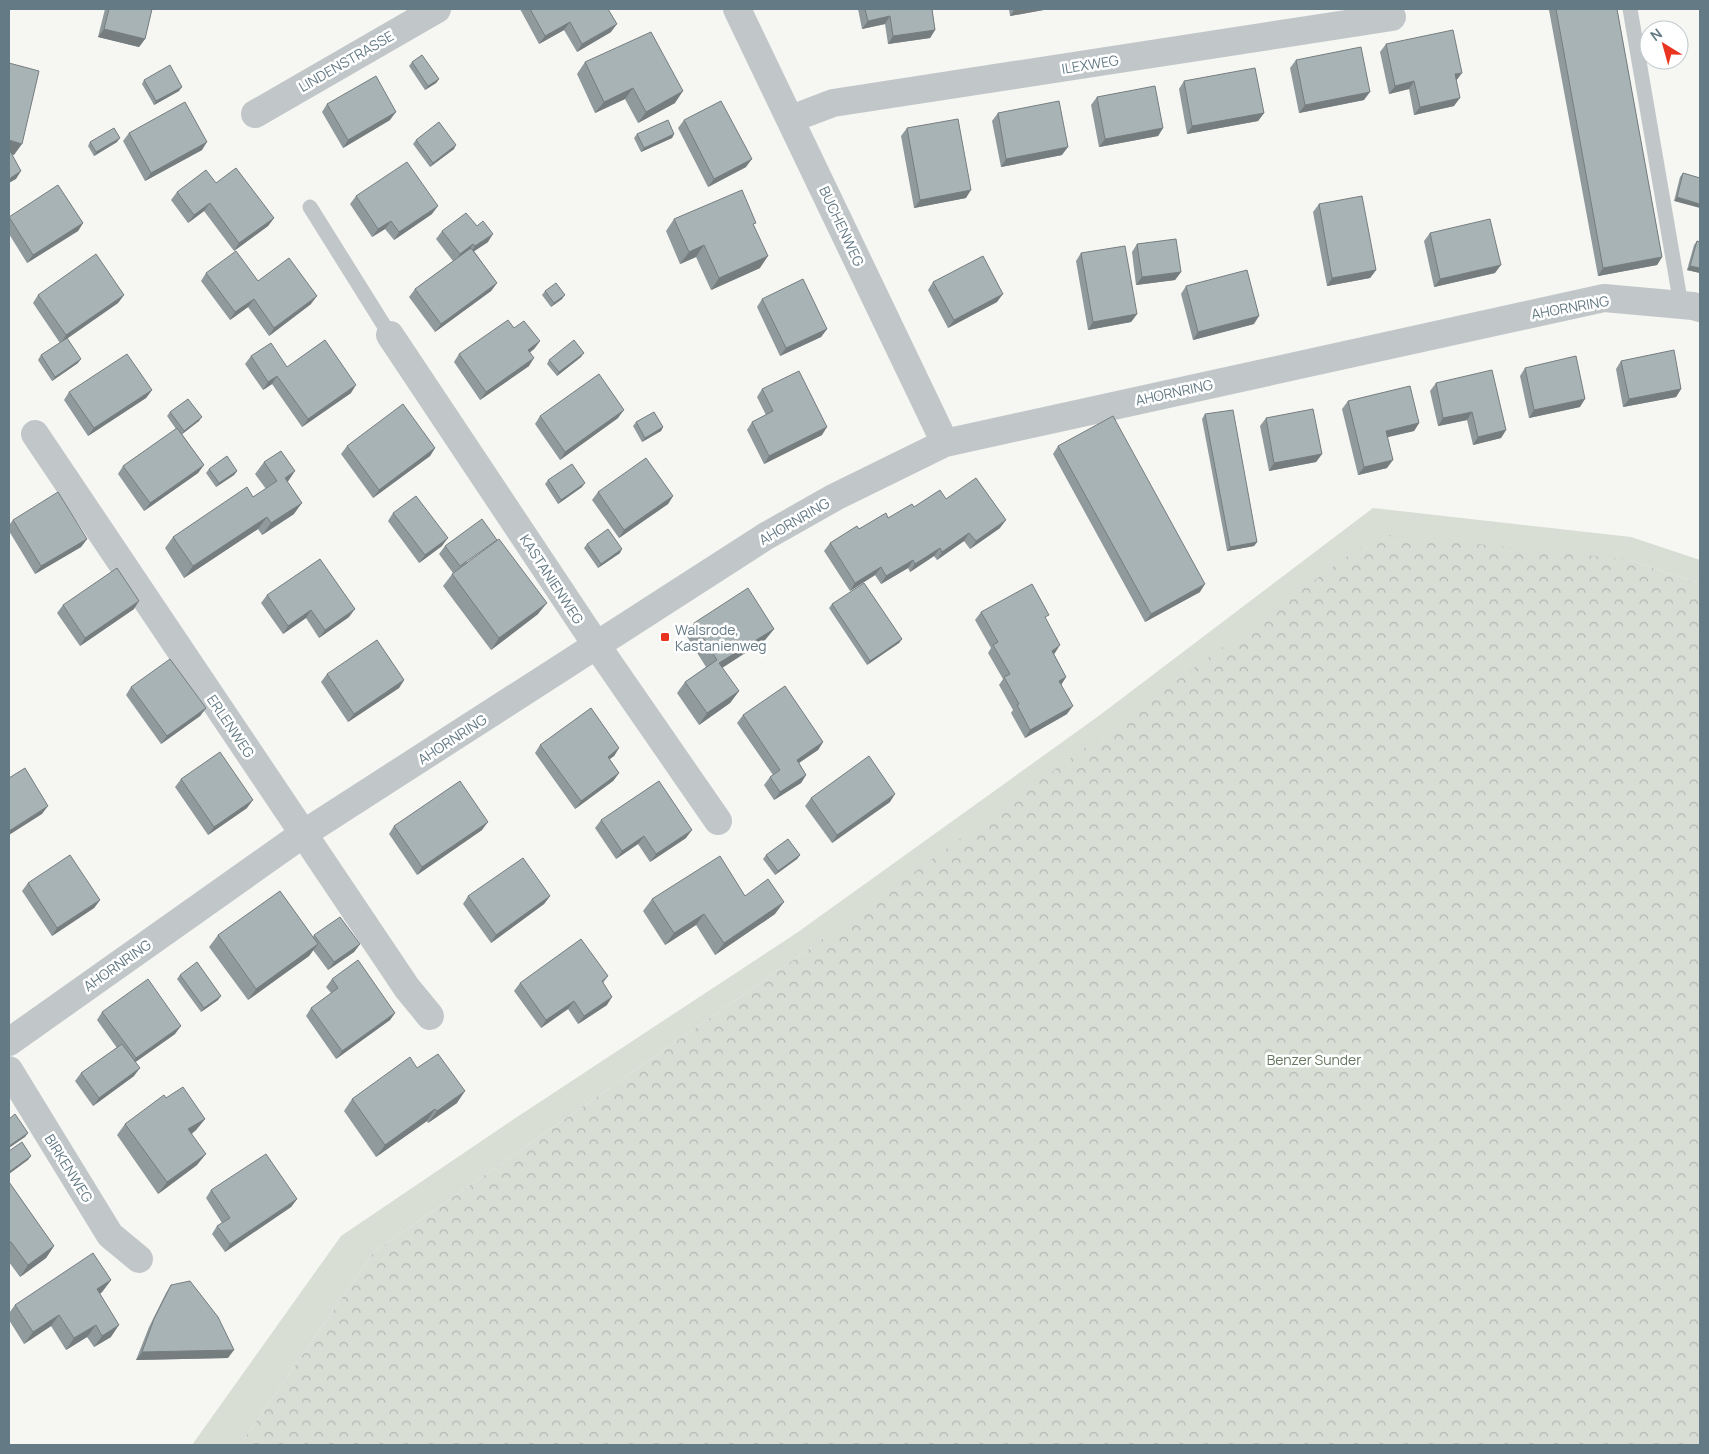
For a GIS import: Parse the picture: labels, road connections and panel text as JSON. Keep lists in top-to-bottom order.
{
  "streets": {
    "street": [
      "LINDENSTRASSE",
      "ILEXWEG",
      "BUCHENWEG",
      "AHORNRING",
      "KASTANIENWEG",
      "ERLENWEG",
      "BIRKENWEG"
    ]
  },
  "crossings": [
    ["ILEXWEG", "BUCHENWEG"],
    ["BUCHENWEG", "AHORNRING"],
    ["AHORNRING", "KASTANIENWEG"],
    ["AHORNRING", "ERLENWEG"]
  ],
  "parks": ["Benzer Sunder"],
  "places": {
    "transit": ["Walsrode, Kastanienweg"]
  },
  "north": "top left"
}
